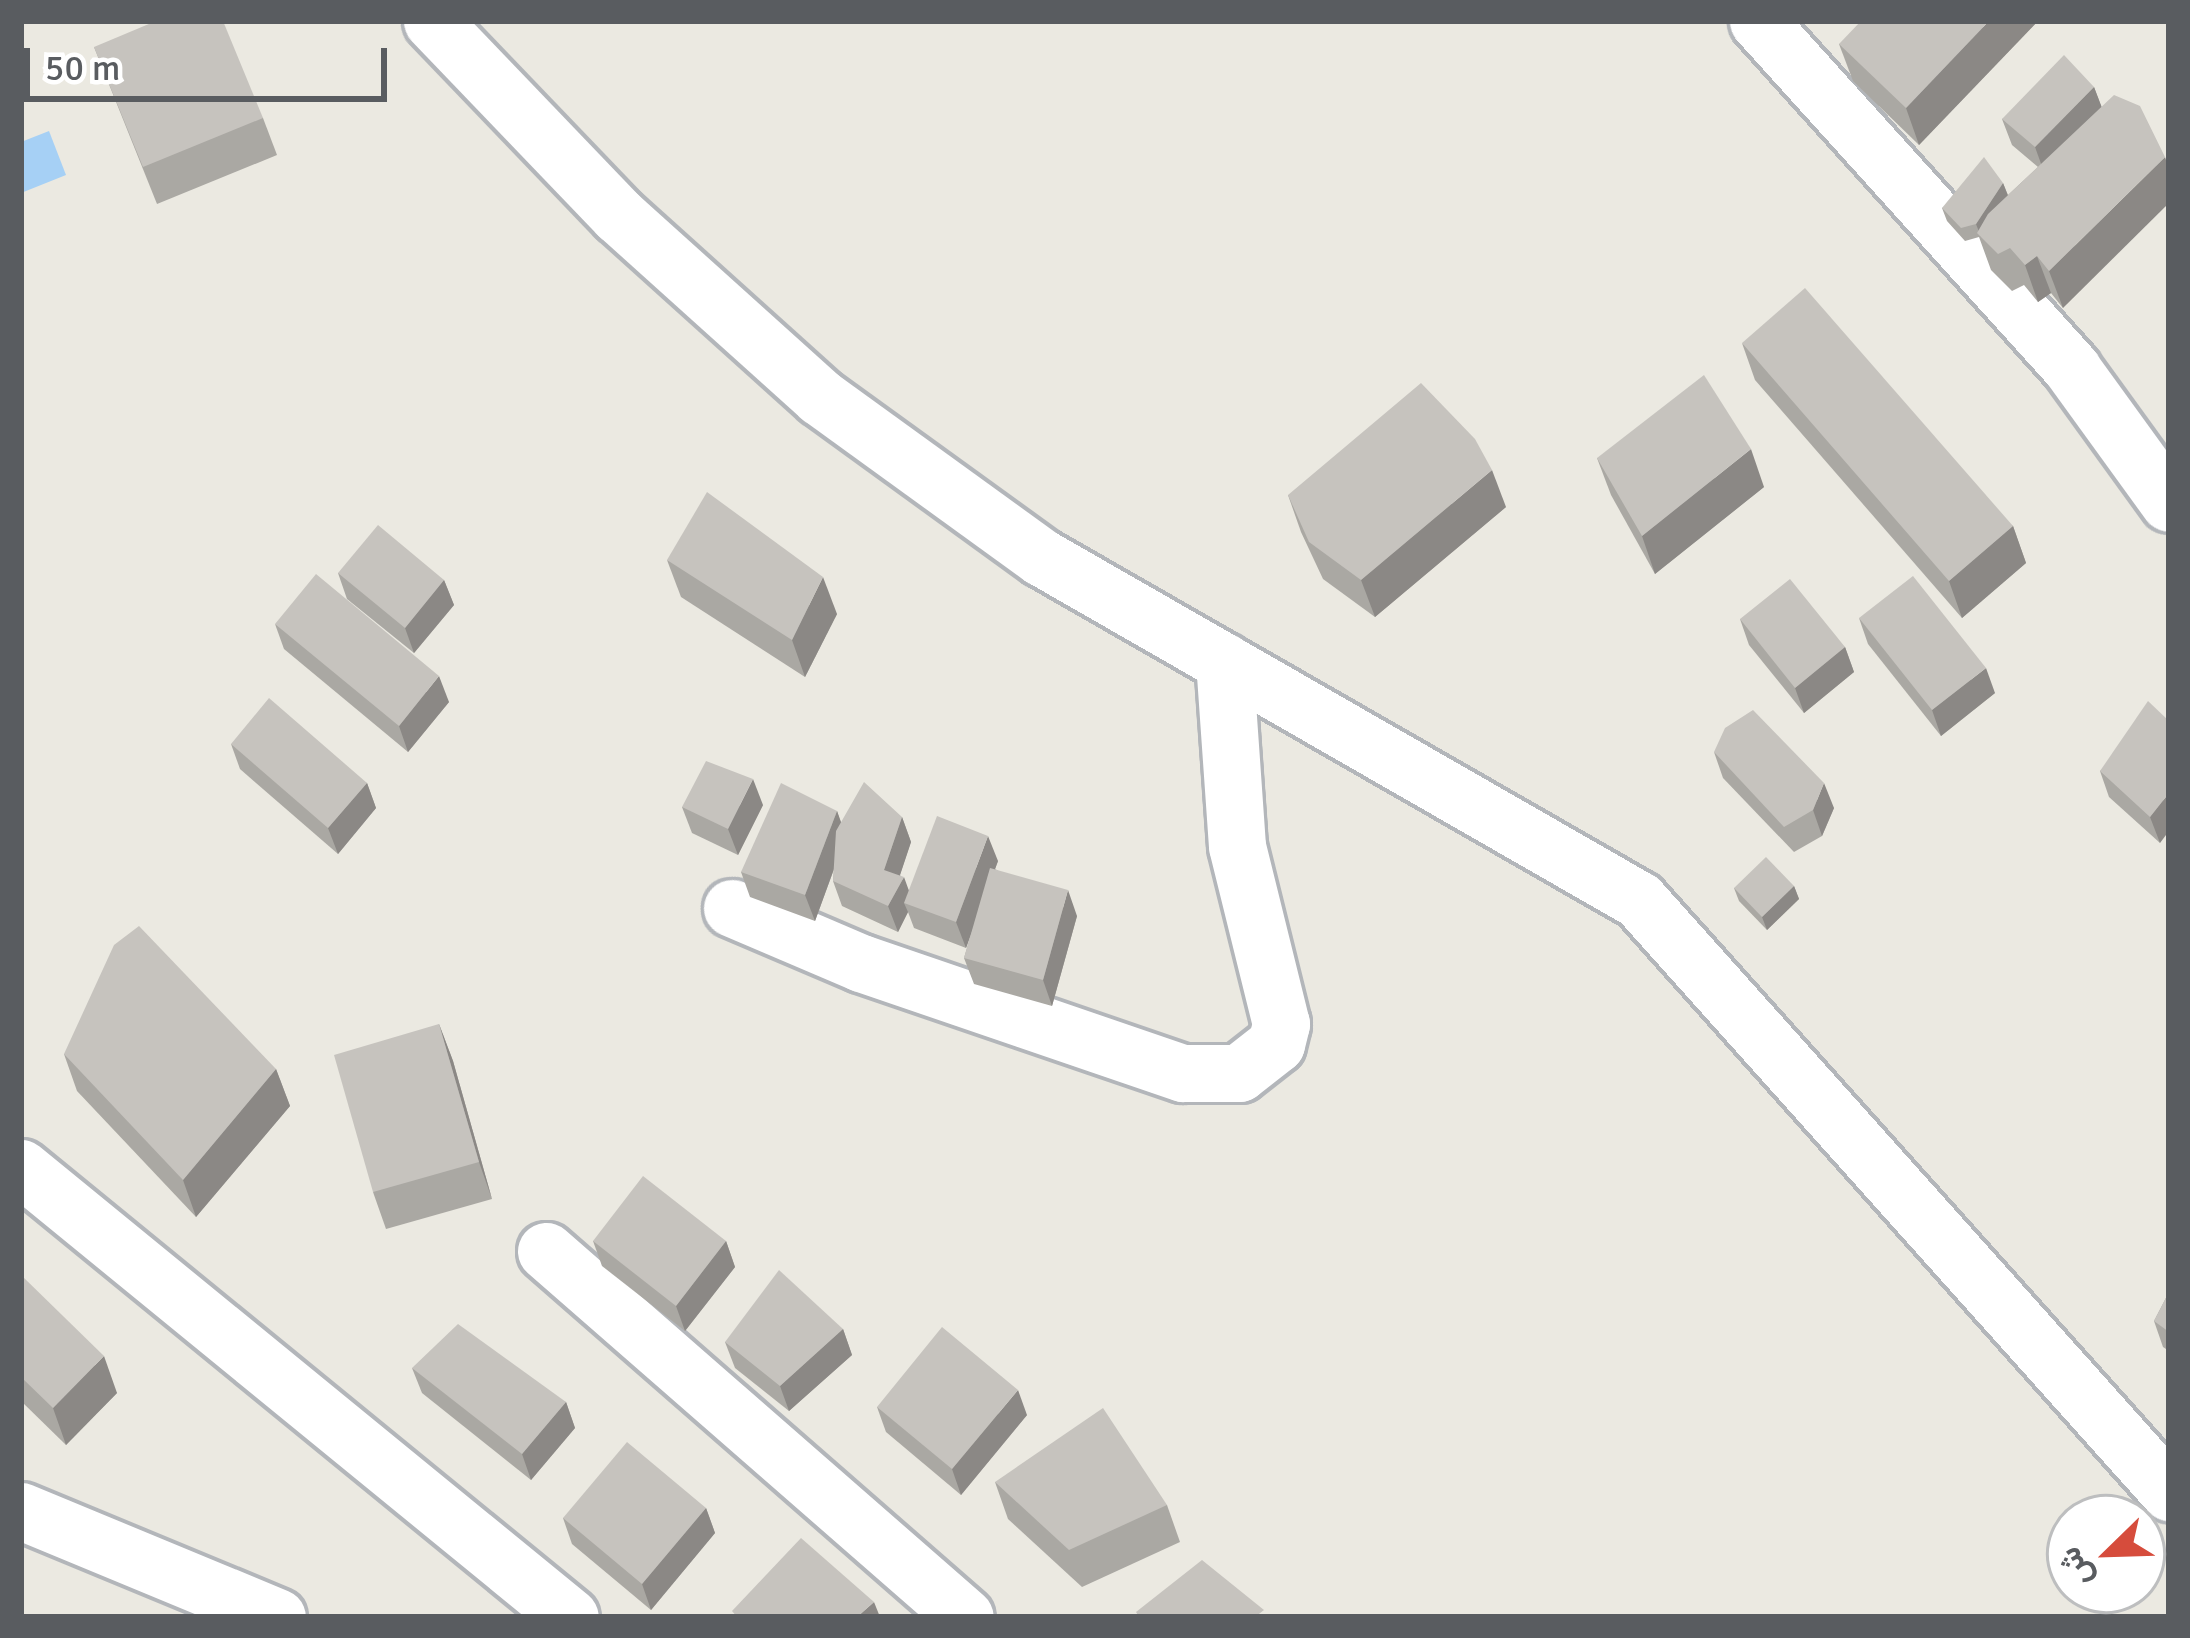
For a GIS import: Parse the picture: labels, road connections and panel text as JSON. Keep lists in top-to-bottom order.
{
  "scale_bar": "50 m",
  "north": "bottom left"
}
